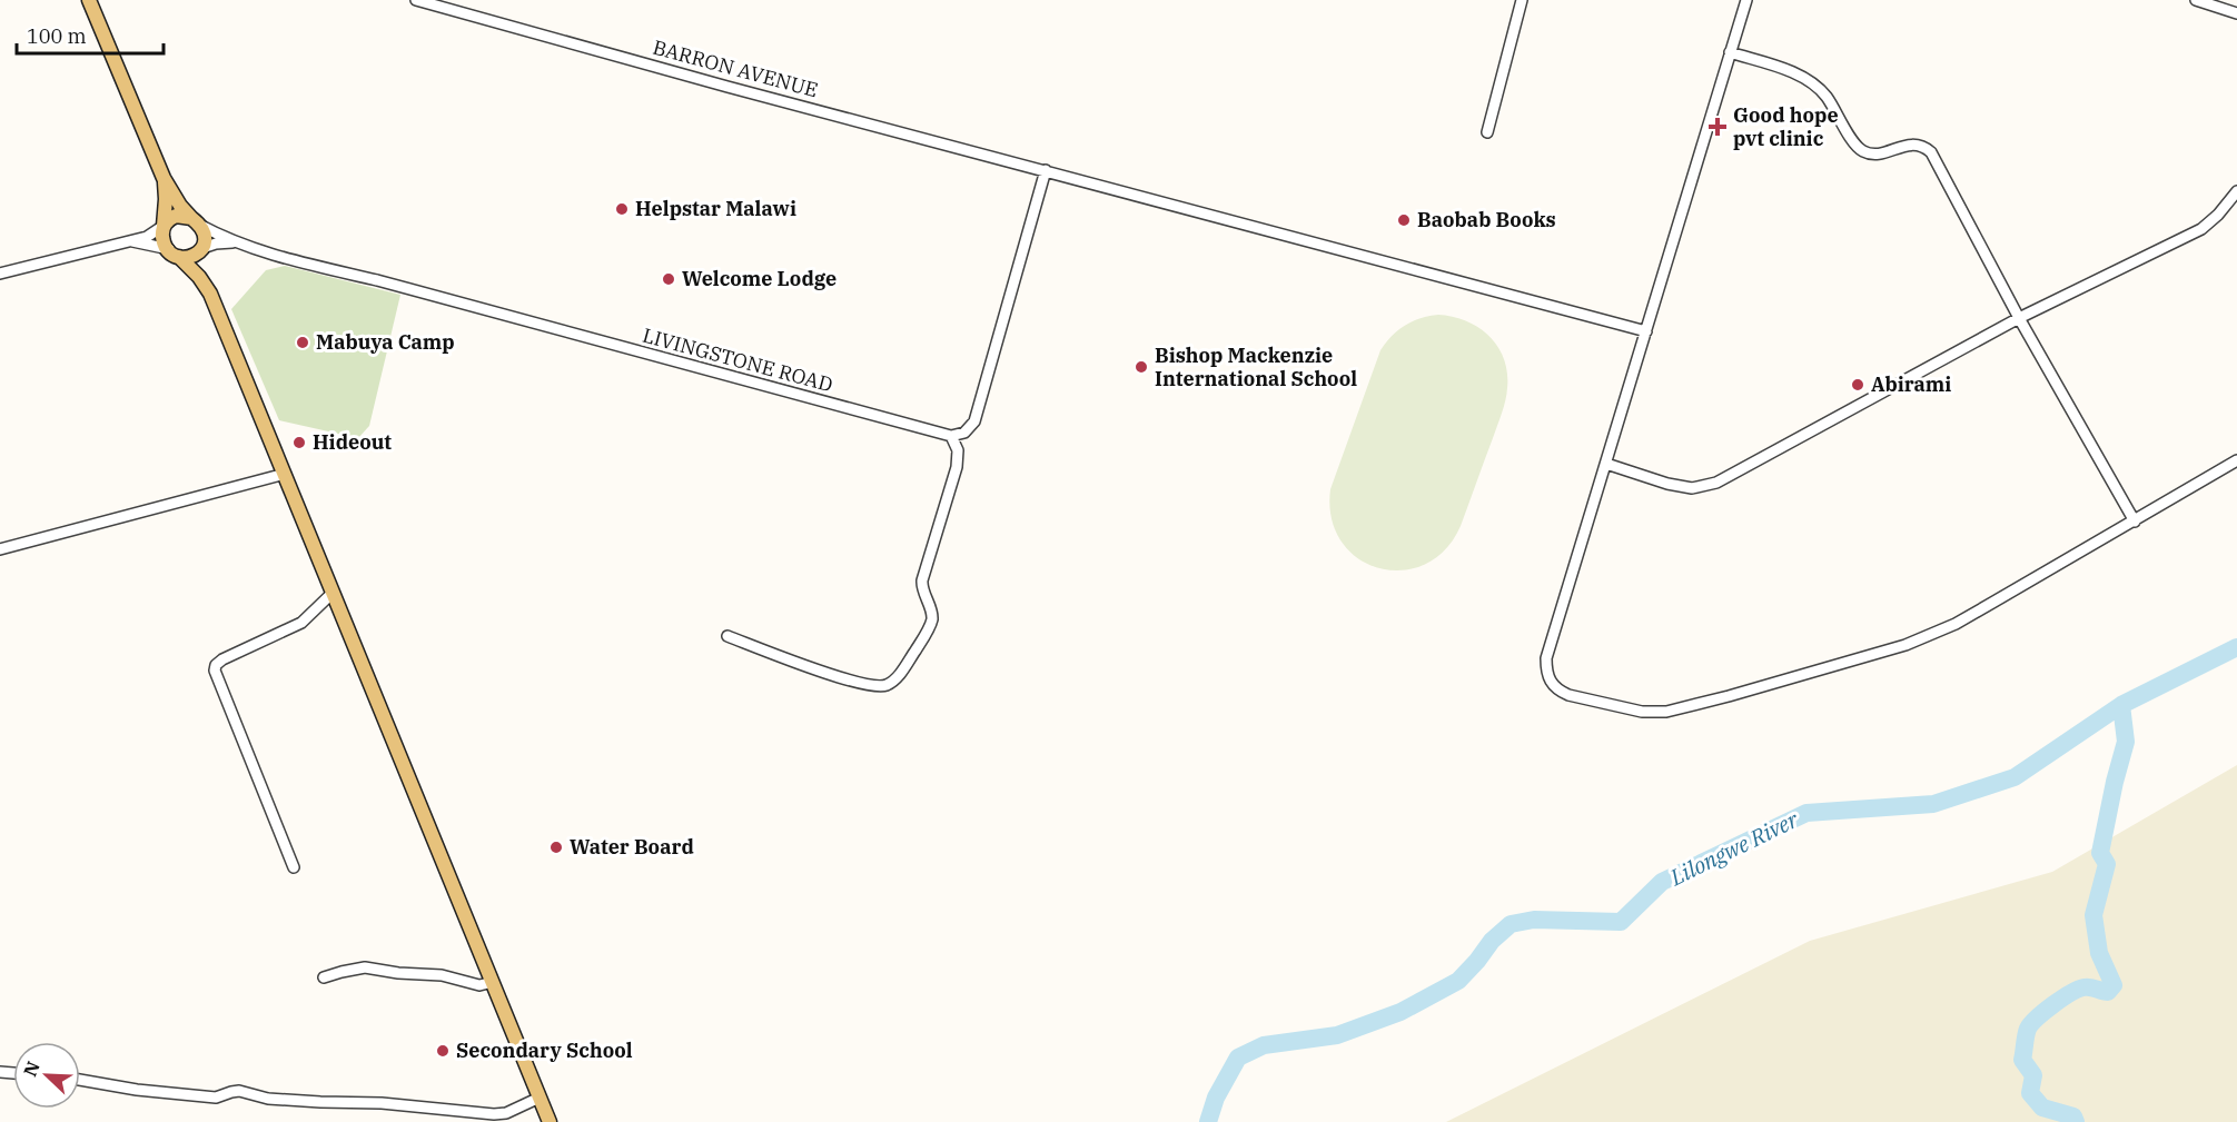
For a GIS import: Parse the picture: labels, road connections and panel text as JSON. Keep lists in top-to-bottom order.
{
  "streets": {
    "street": ["BARRON AVENUE", "LIVINGSTONE ROAD"]
  },
  "water": ["Lilongwe River"],
  "places": {
    "health": ["Good hope pvt clinic"],
    "other": [
      "Helpstar Malawi",
      "Baobab Books",
      "Welcome Lodge",
      "Mabuya Camp",
      "Bishop Mackenzie International School",
      "Abirami",
      "Hideout",
      "Water Board",
      "Secondary School"
    ]
  },
  "scale_bar": "100 m",
  "north": "top left"
}
